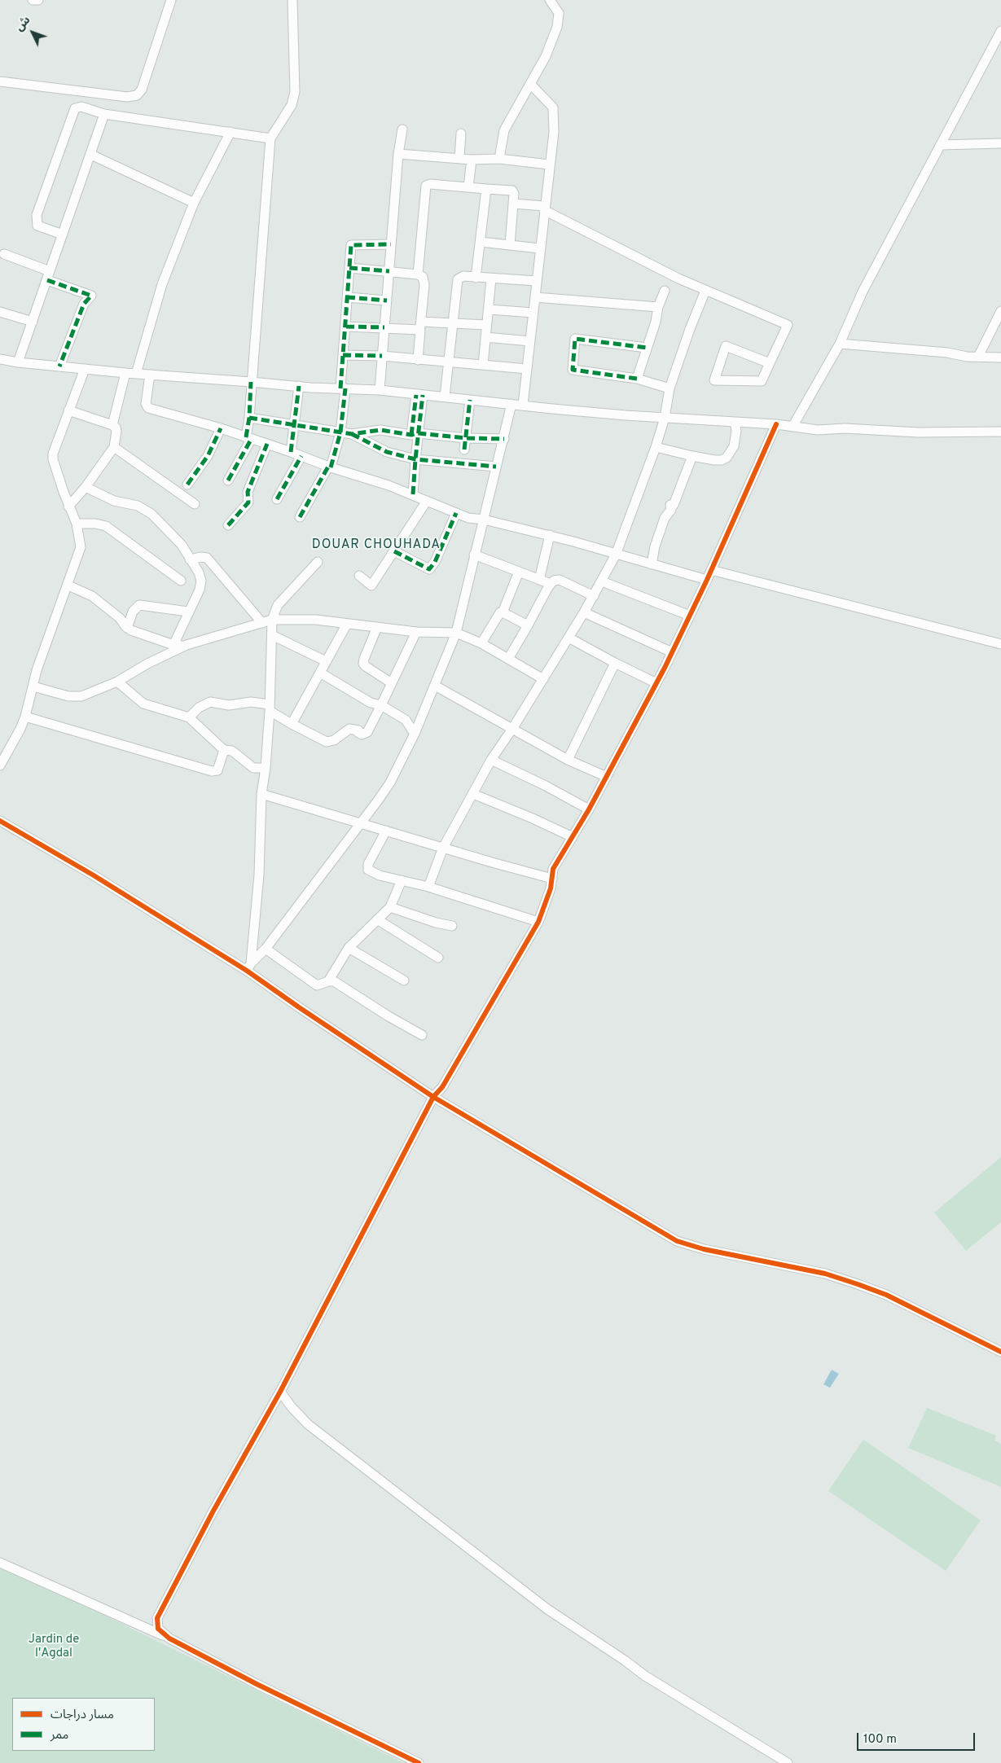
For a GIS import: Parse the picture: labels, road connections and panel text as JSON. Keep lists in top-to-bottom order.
{
  "districts": ["DOUAR CHOUHADA"],
  "parks": ["Jardin de l'Agdal"],
  "legend": ["مسار دراجات", "ممر"],
  "scale_bar": "100 m",
  "north": "top left"
}
